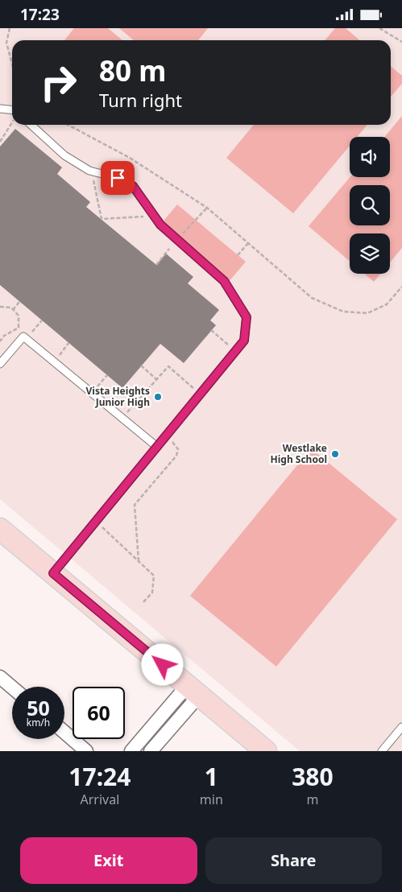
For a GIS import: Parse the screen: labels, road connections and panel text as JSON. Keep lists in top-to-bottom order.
{
  "places": ["Vista Heights Junior High", "Westlake High School"],
  "page": {
    "status": "17:23",
    "turn": ["80 m", "Turn right"],
    "speed": "50 km/h",
    "limit": "60",
    "eta": [
      "17:24",
      "Arrival",
      "1",
      "min",
      "380",
      "m"
    ],
    "buttons": ["Exit", "Share"]
  }
}
